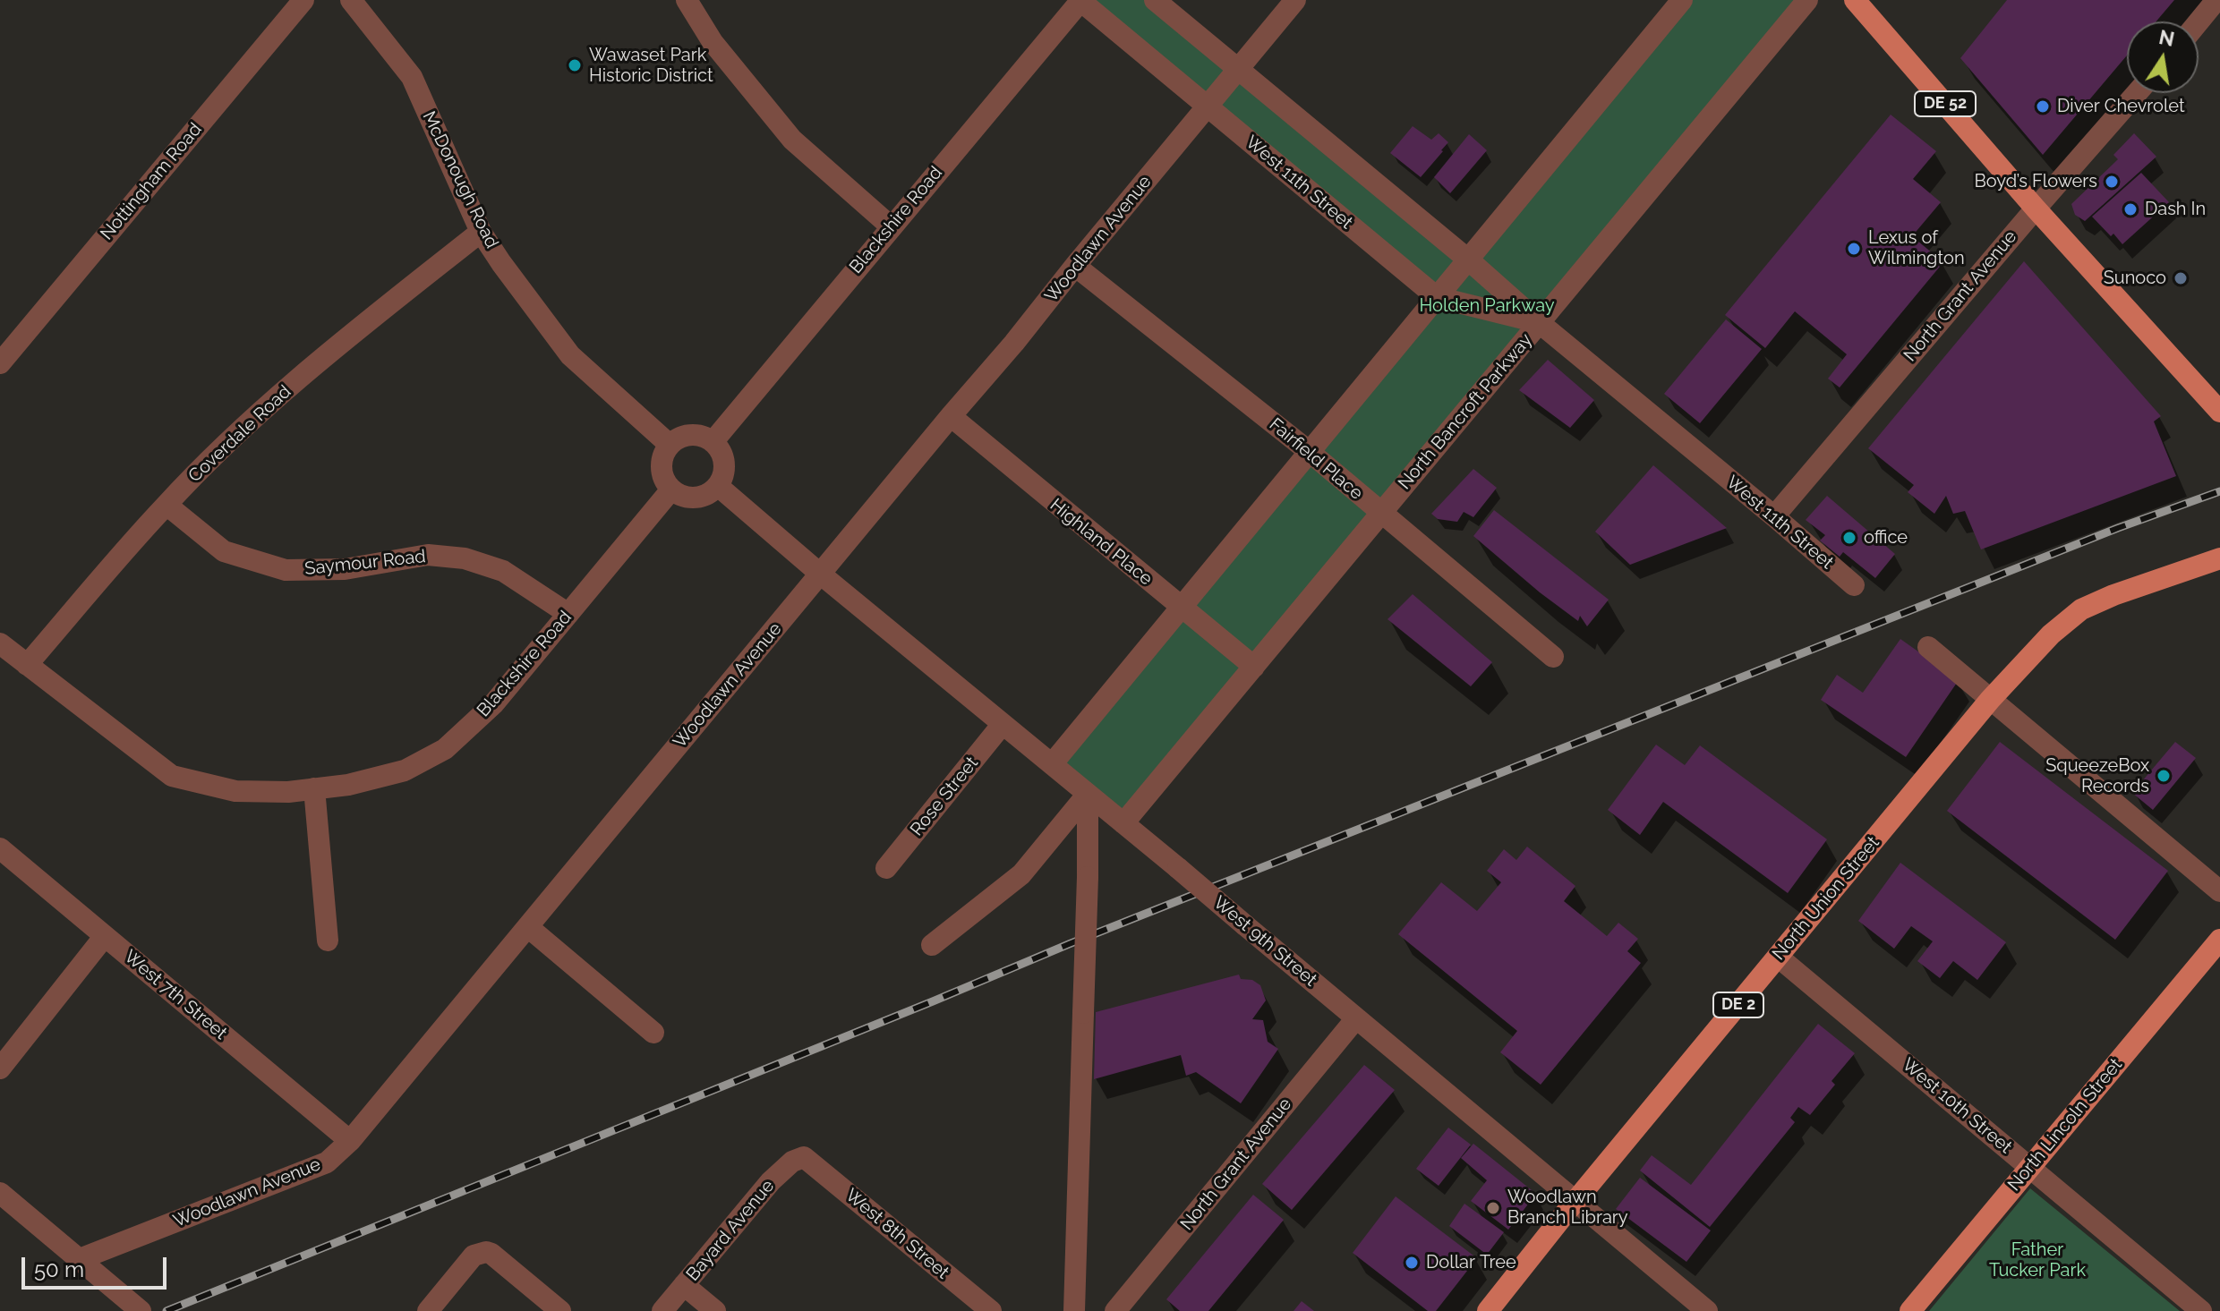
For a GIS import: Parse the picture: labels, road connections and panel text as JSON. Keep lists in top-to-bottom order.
{
  "streets": {
    "main road": [
      "DE 52",
      "North Union Street",
      "DE 2",
      "North Lincoln Street"
    ],
    "street": [
      "McDonough Road",
      "Nottingham Road",
      "West 11th Street",
      "Blackshire Road",
      "Woodlawn Avenue",
      "North Grant Avenue",
      "North Bancroft Parkway",
      "Coverdale Road",
      "Fairfield Place",
      "Highland Place",
      "Saymour Road",
      "Rose Street",
      "West 9th Street",
      "West 7th Street",
      "West 10th Street",
      "Bayard Avenue",
      "West 8th Street"
    ]
  },
  "crossings": [
    ["DE 52", "North Grant Avenue"],
    ["McDonough Road", "Blackshire Road"],
    ["McDonough Road", "Coverdale Road"],
    ["West 11th Street", "Blackshire Road"],
    ["West 11th Street", "Woodlawn Avenue"],
    ["West 11th Street", "North Grant Avenue"],
    ["West 11th Street", "North Bancroft Parkway"],
    ["Blackshire Road", "Coverdale Road"],
    ["Blackshire Road", "Saymour Road"],
    ["Woodlawn Avenue", "Fairfield Place"],
    ["Woodlawn Avenue", "Highland Place"],
    ["Woodlawn Avenue", "West 9th Street"],
    ["Woodlawn Avenue", "West 7th Street"],
    ["North Grant Avenue", "West 9th Street"],
    ["North Bancroft Parkway", "Fairfield Place"],
    ["North Bancroft Parkway", "Highland Place"],
    ["North Bancroft Parkway", "West 9th Street"],
    ["Coverdale Road", "Saymour Road"],
    ["Rose Street", "West 9th Street"],
    ["North Union Street", "West 9th Street"],
    ["North Union Street", "West 10th Street"],
    ["West 10th Street", "North Lincoln Street"],
    ["Bayard Avenue", "West 8th Street"]
  ],
  "parks": ["Holden Parkway", "Father Tucker Park"],
  "places": [
    "Wawaset Park Historic District",
    "Diver Chevrolet",
    "Boyd’s Flowers",
    "Dash In",
    "Lexus of Wilmington",
    "Sunoco",
    "office",
    "SqueezeBox Records",
    "Woodlawn Branch Library",
    "Dollar Tree"
  ],
  "scale_bar": "50 m",
  "north": "top"
}
